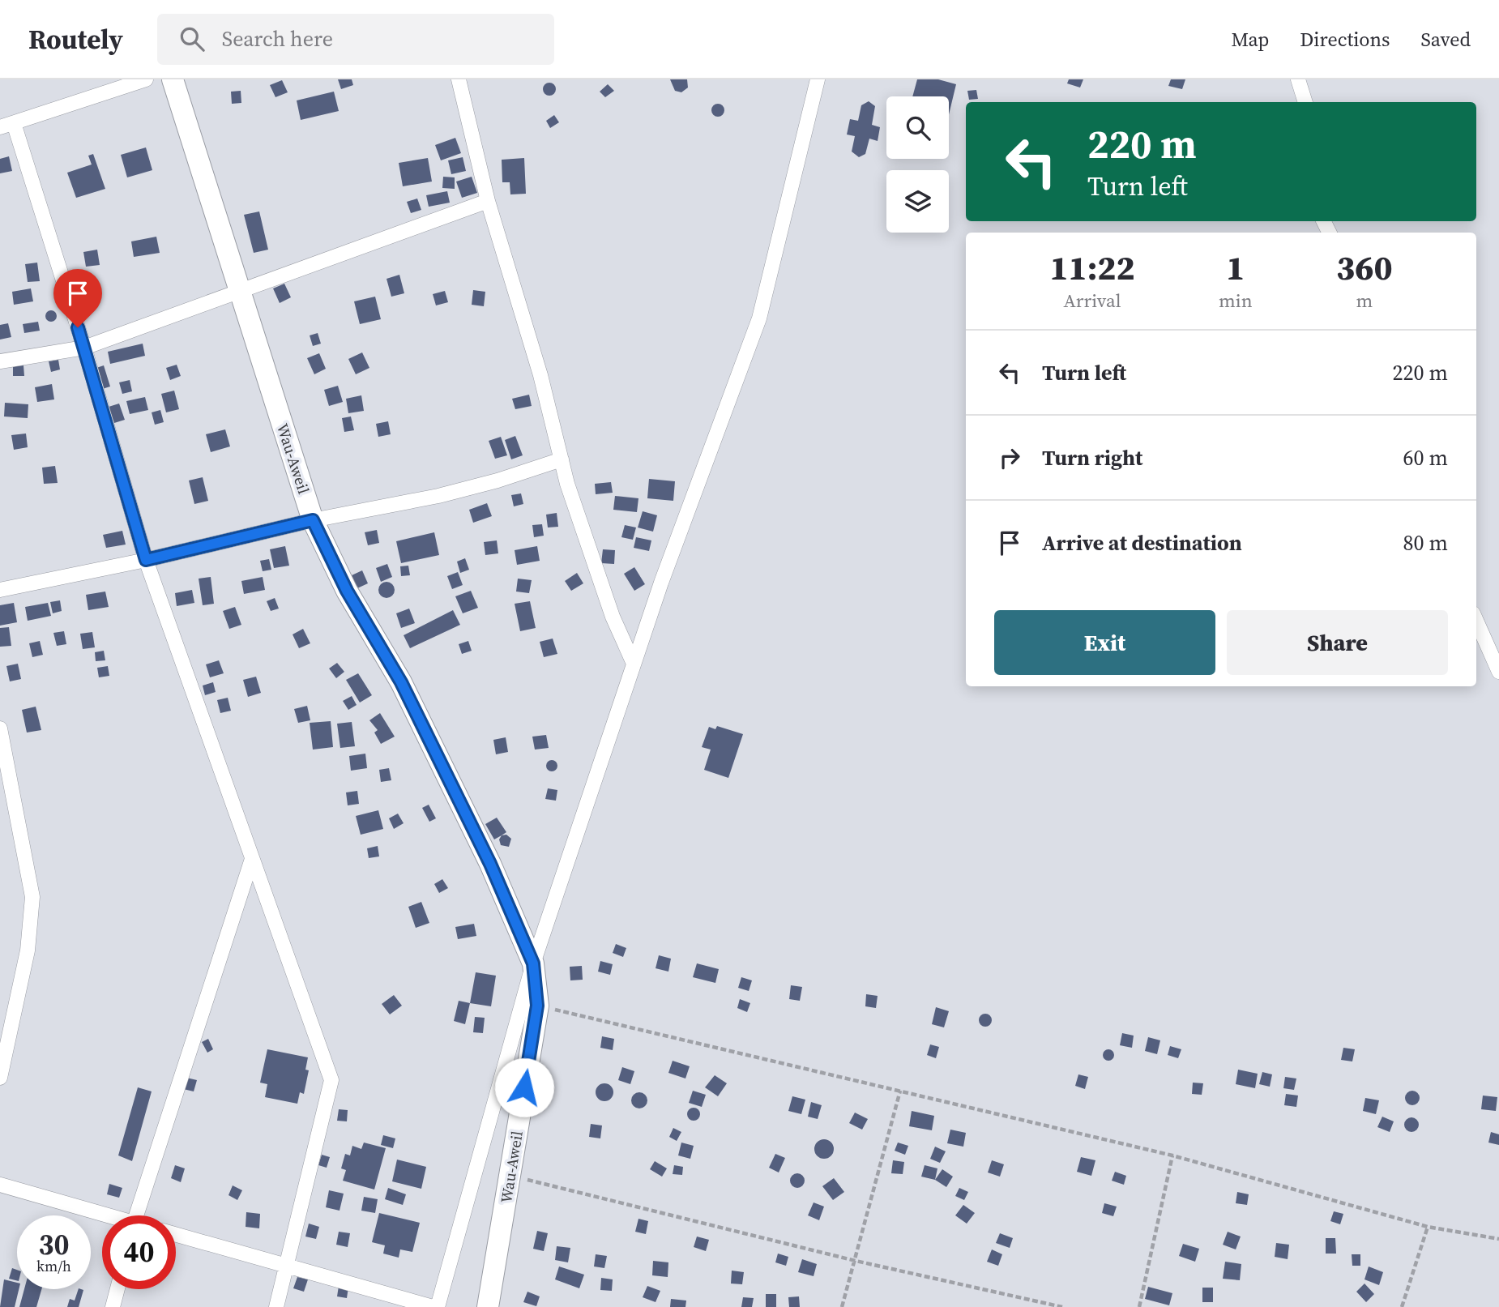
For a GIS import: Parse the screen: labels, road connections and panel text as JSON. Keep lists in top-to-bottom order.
{
  "streets": {
    "street": ["Wau-Aweil"]
  },
  "page": {
    "header": "Routely",
    "search": "Search here",
    "nav": ["Map", "Directions", "Saved"],
    "turn": ["220 m", "Turn left"],
    "eta": [
      "11:22",
      "Arrival",
      "1",
      "min",
      "360",
      "m"
    ],
    "list": [
      {
        "name": "Turn left",
        "value": "220 m"
      },
      {
        "name": "Turn right",
        "value": "60 m"
      },
      {
        "name": "Arrive at destination",
        "value": "80 m"
      }
    ],
    "buttons": ["Exit", "Share"],
    "speed": "30 km/h",
    "limit": "40"
  }
}
